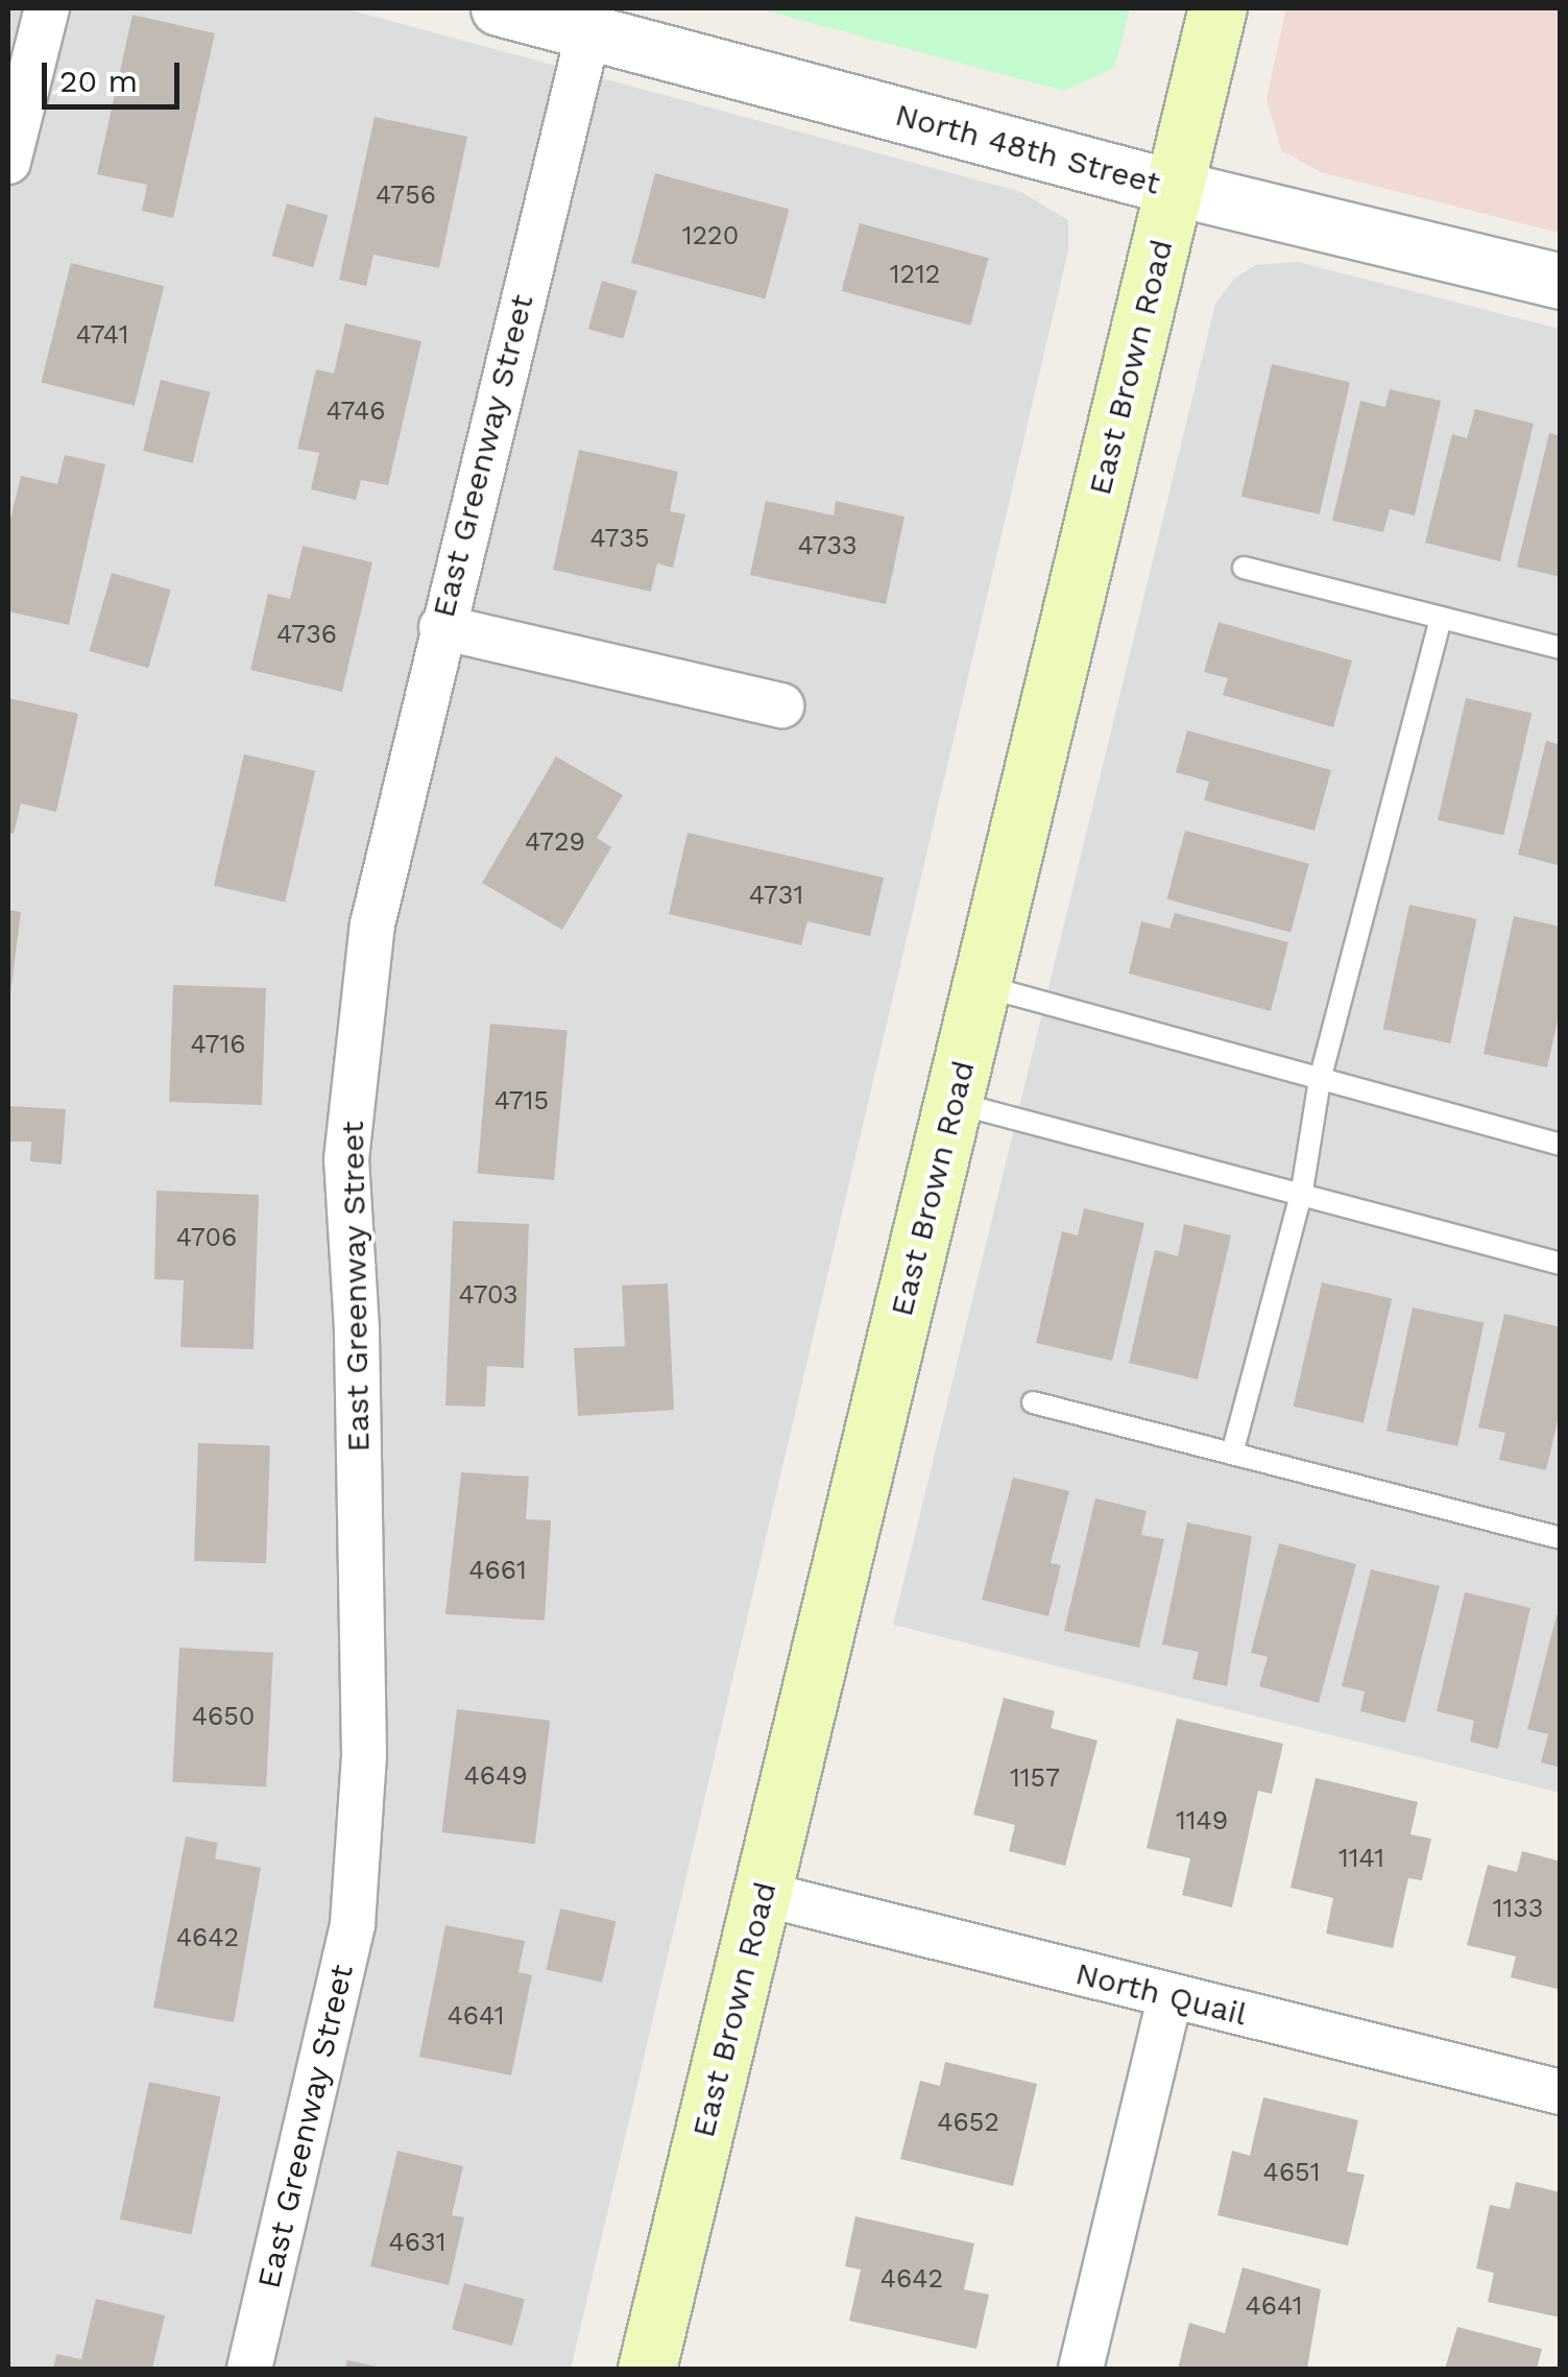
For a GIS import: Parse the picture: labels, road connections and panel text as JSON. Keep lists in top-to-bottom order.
{
  "streets": {
    "main road": ["East Brown Road"],
    "street": ["North 48th Street", "East Greenway Street", "North Quail"]
  },
  "crossings": [
    ["North 48th Street", "East Brown Road"],
    ["North 48th Street", "East Greenway Street"],
    ["East Brown Road", "North Quail"]
  ],
  "house_numbers": [
    "4756",
    "1220",
    "1212",
    "4741",
    "4746",
    "4735",
    "4733",
    "4736",
    "4729",
    "4731",
    "4716",
    "4715",
    "4706",
    "4703",
    "4661",
    "4650",
    "4649",
    "1157",
    "1149",
    "1141",
    "1133",
    "4642",
    "4641",
    "4652",
    "4651",
    "4631",
    "4642",
    "4641"
  ],
  "scale_bar": "20 m"
}
